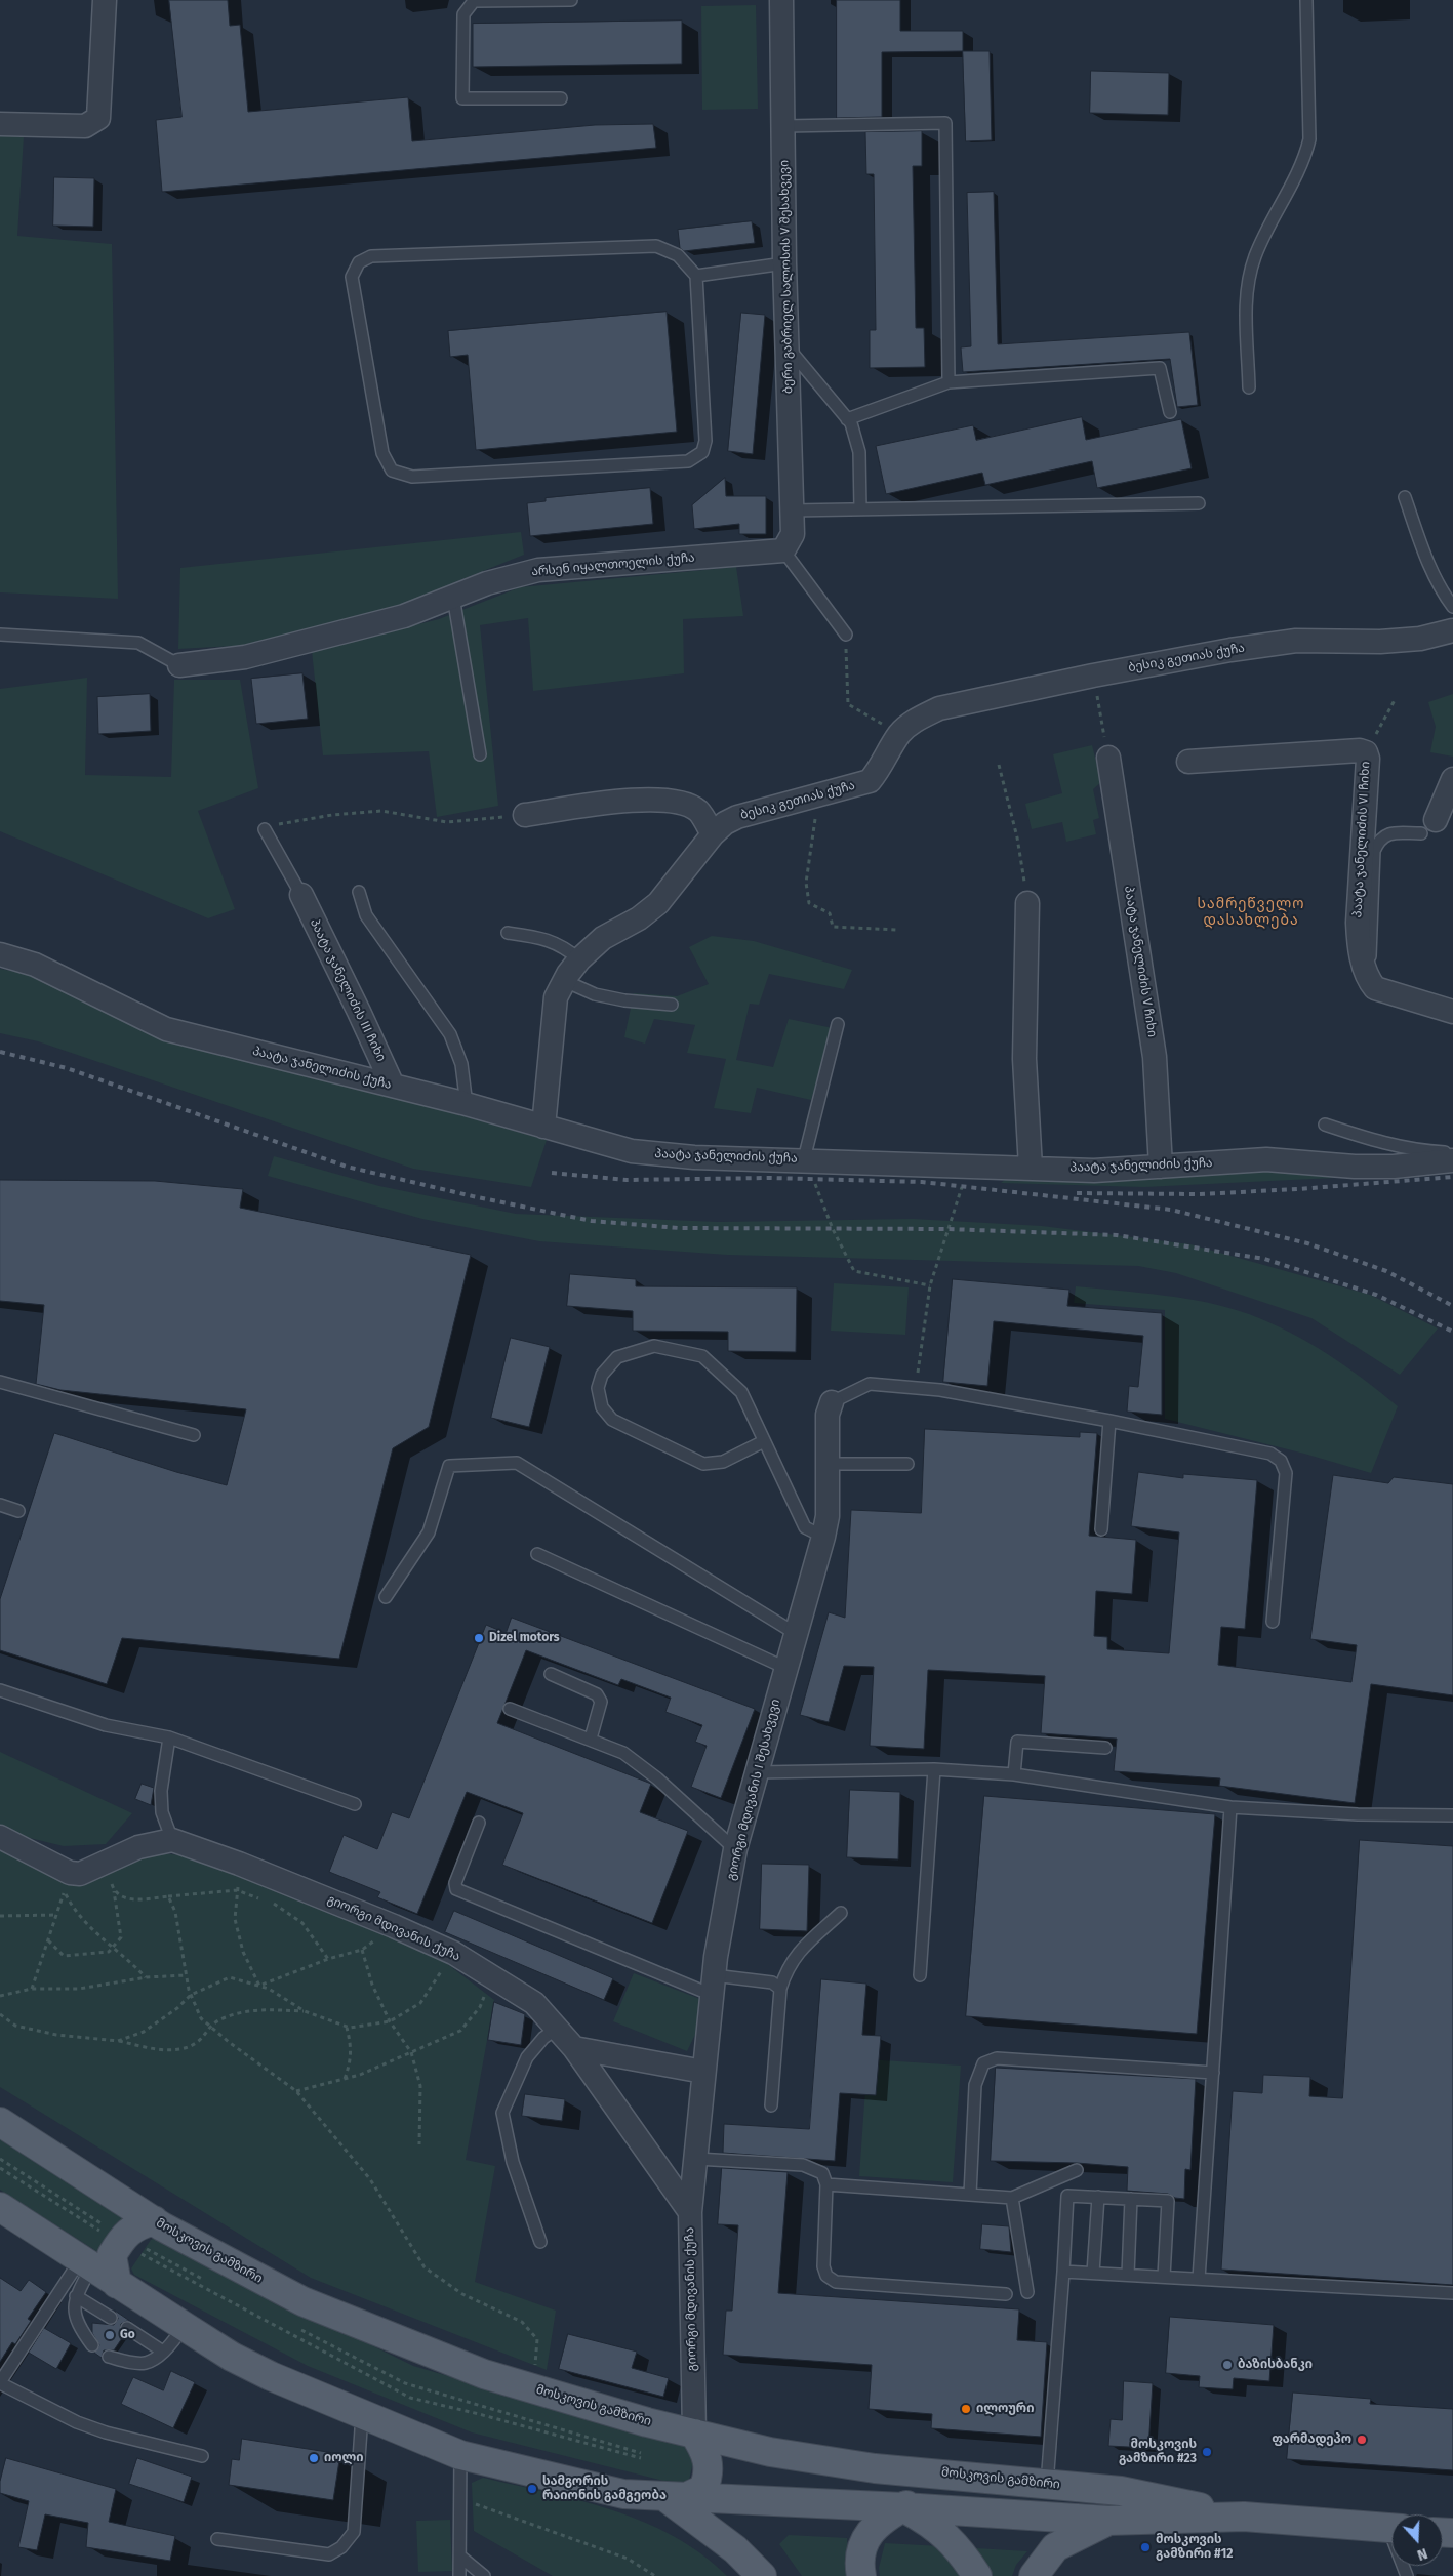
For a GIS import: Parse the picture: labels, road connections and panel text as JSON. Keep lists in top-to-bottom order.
{
  "streets": {
    "main road": ["მოსკოვის გამზირი"],
    "street": [
      "ბერი გაბრიელ სალოსის V შესახვევი",
      "არსენ იყალთოელის ქუჩა",
      "ბესიკ გეთიას ქუჩა",
      "პაატა ჯანელიძის VI ჩიხი",
      "პაატა ჯანელიძის V ჩიხი",
      "პაატა ჯანელიძის III ჩიხი",
      "პაატა ჯანელიძის ქუჩა",
      "გიორგი მდივანის I შესახვევი",
      "გიორგი მდივანის ქუჩა"
    ]
  },
  "crossings": [
    ["ბერი გაბრიელ სალოსის V შესახვევი", "არსენ იყალთოელის ქუჩა"],
    ["ბესიკ გეთიას ქუჩა", "პაატა ჯანელიძის ქუჩა"],
    ["პაატა ჯანელიძის V ჩიხი", "პაატა ჯანელიძის ქუჩა"],
    ["პაატა ჯანელიძის III ჩიხი", "პაატა ჯანელიძის ქუჩა"],
    ["გიორგი მდივანის I შესახვევი", "გიორგი მდივანის ქუჩა"],
    ["გიორგი მდივანის ქუჩა", "მოსკოვის გამზირი"]
  ],
  "districts": ["სამრეწველო დასახლება"],
  "places": [
    "Dizel motors",
    "Go",
    "ბაზისბანკი",
    "ილოური",
    "ფარმადეპო",
    "მოსკოვის გამზირი #23",
    "იოლი",
    "სამგორის რაიონის გამგეობა",
    "მოსკოვის გამზირი #12"
  ],
  "north": "bottom"
}
